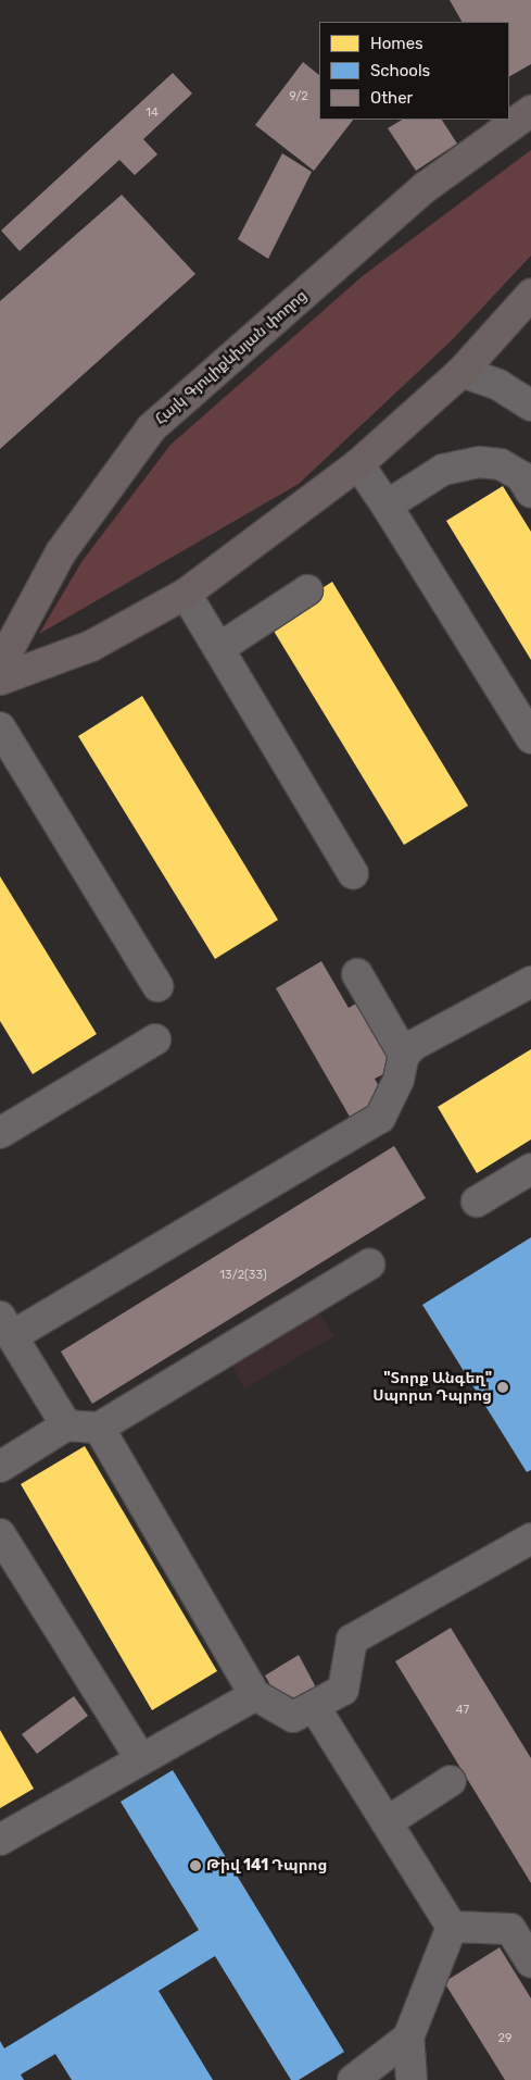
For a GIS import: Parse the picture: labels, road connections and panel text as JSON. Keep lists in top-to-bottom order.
{
  "streets": {
    "main road": ["Հայկ Գյուլիքևխյան փողոց"]
  },
  "places": ["\"Տորք Անգեղ\" Սպորտ Դպրոց", "Թիվ 141 Դպրոց"],
  "house_numbers": [
    "9/2",
    "14",
    "13/2(33)",
    "47",
    "29"
  ],
  "legend": ["Homes", "Schools", "Other"]
}
